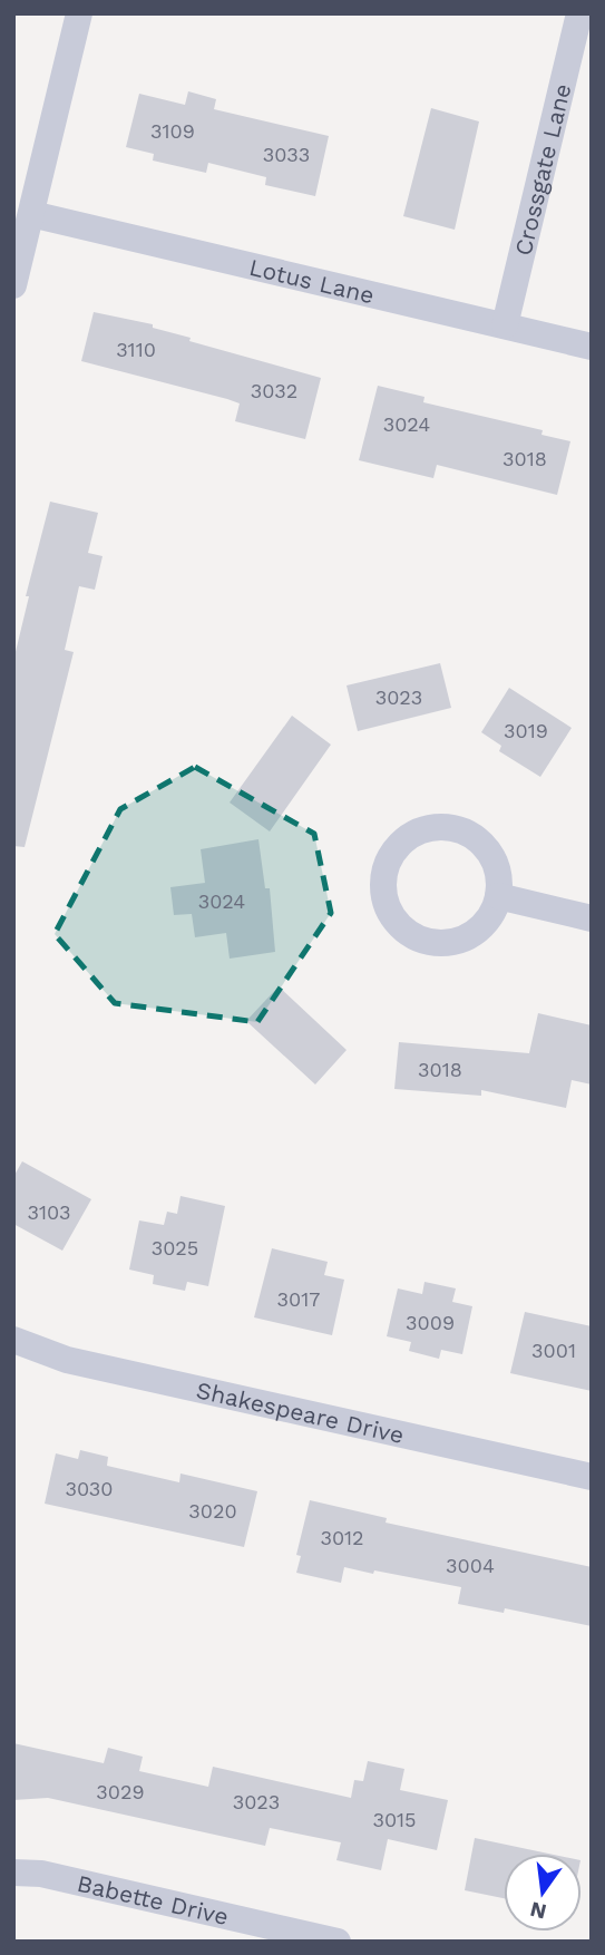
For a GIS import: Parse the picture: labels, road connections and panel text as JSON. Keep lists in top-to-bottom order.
{
  "streets": {
    "street": [
      "Crossgate Lane",
      "Lotus Lane",
      "Shakespeare Drive",
      "Babette Drive"
    ]
  },
  "crossings": [
    ["Crossgate Lane", "Lotus Lane"]
  ],
  "house_numbers": [
    "3109",
    "3033",
    "3110",
    "3032",
    "3024",
    "3018",
    "3023",
    "3019",
    "3024",
    "3018",
    "3103",
    "3025",
    "3017",
    "3009",
    "3001",
    "3030",
    "3020",
    "3012",
    "3004",
    "3029",
    "3023",
    "3015"
  ],
  "north": "bottom"
}
